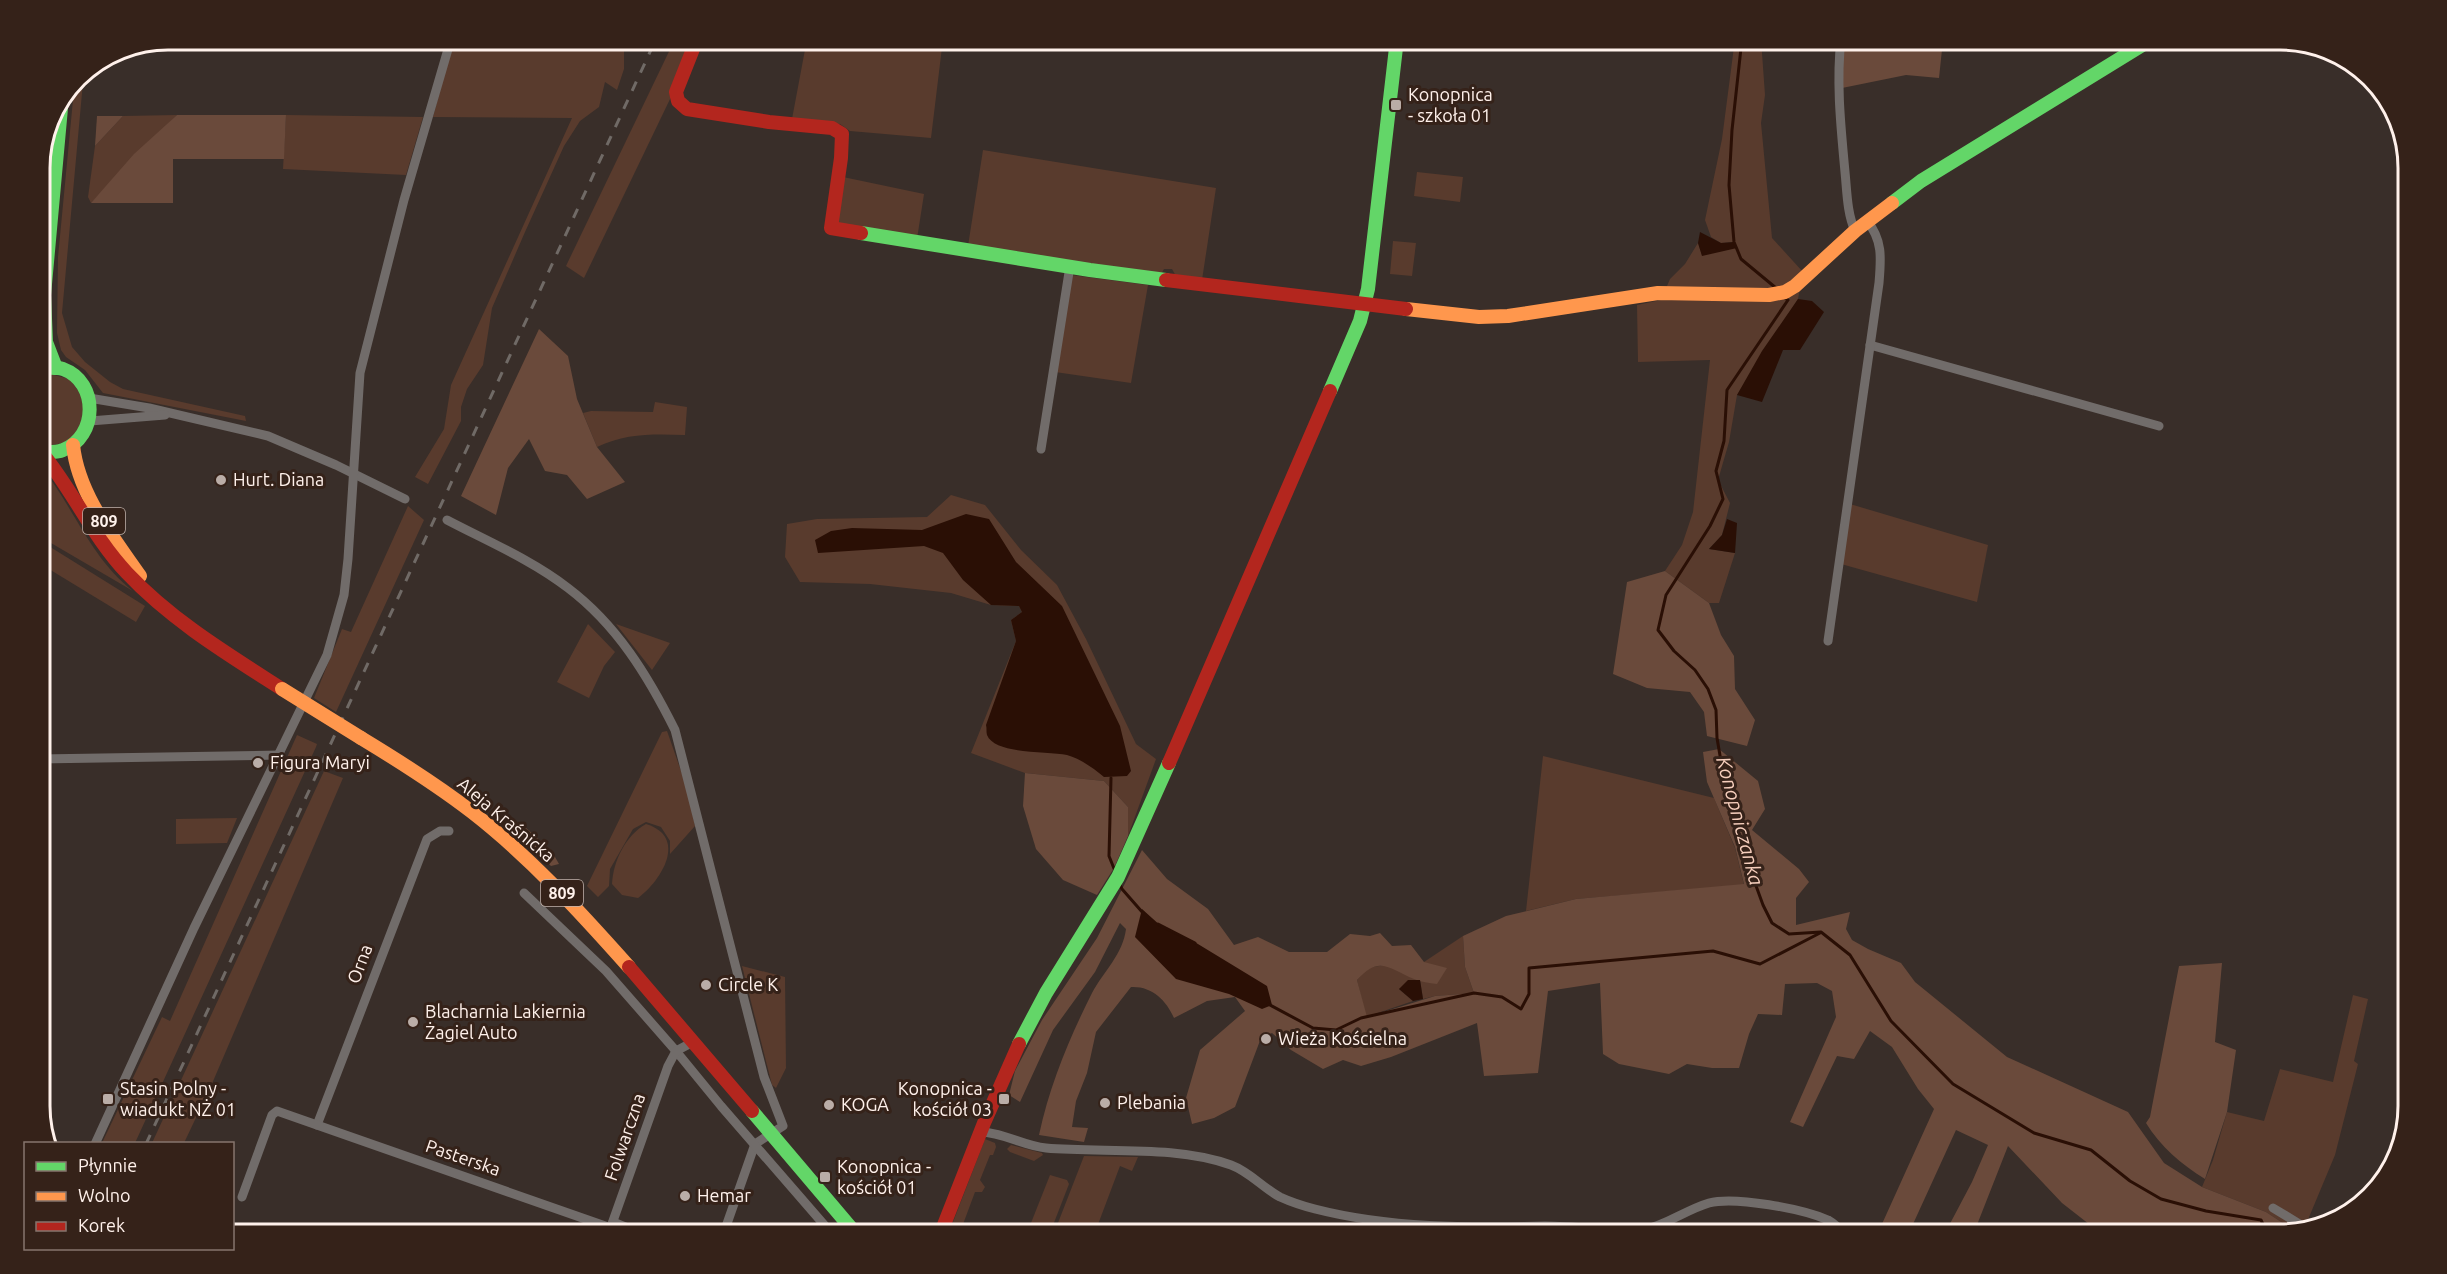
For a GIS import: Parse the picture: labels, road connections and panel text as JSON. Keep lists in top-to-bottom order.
{
  "streets": {
    "street": [
      "809",
      "Aleja Kraśnicka",
      "Orna",
      "Folwarczna",
      "Pasterska"
    ]
  },
  "crossings": [
    ["809", "Aleja Kraśnicka"],
    ["Orna", "Pasterska"]
  ],
  "water": ["Konopniczanka"],
  "places": {
    "transit": [
      "Konopnica - szkoła 01",
      "Stasin Polny - wiadukt NŻ 01",
      "Konopnica - kościół 03",
      "Konopnica - kościół 01"
    ],
    "other": [
      "Hurt. Diana",
      "Figura Maryi",
      "Circle K",
      "Blacharnia Lakiernia Żagiel Auto",
      "Wieża Kościelna",
      "Plebania",
      "KOGA",
      "Hemar"
    ]
  },
  "legend": ["Płynnie", "Wolno", "Korek"]
}
